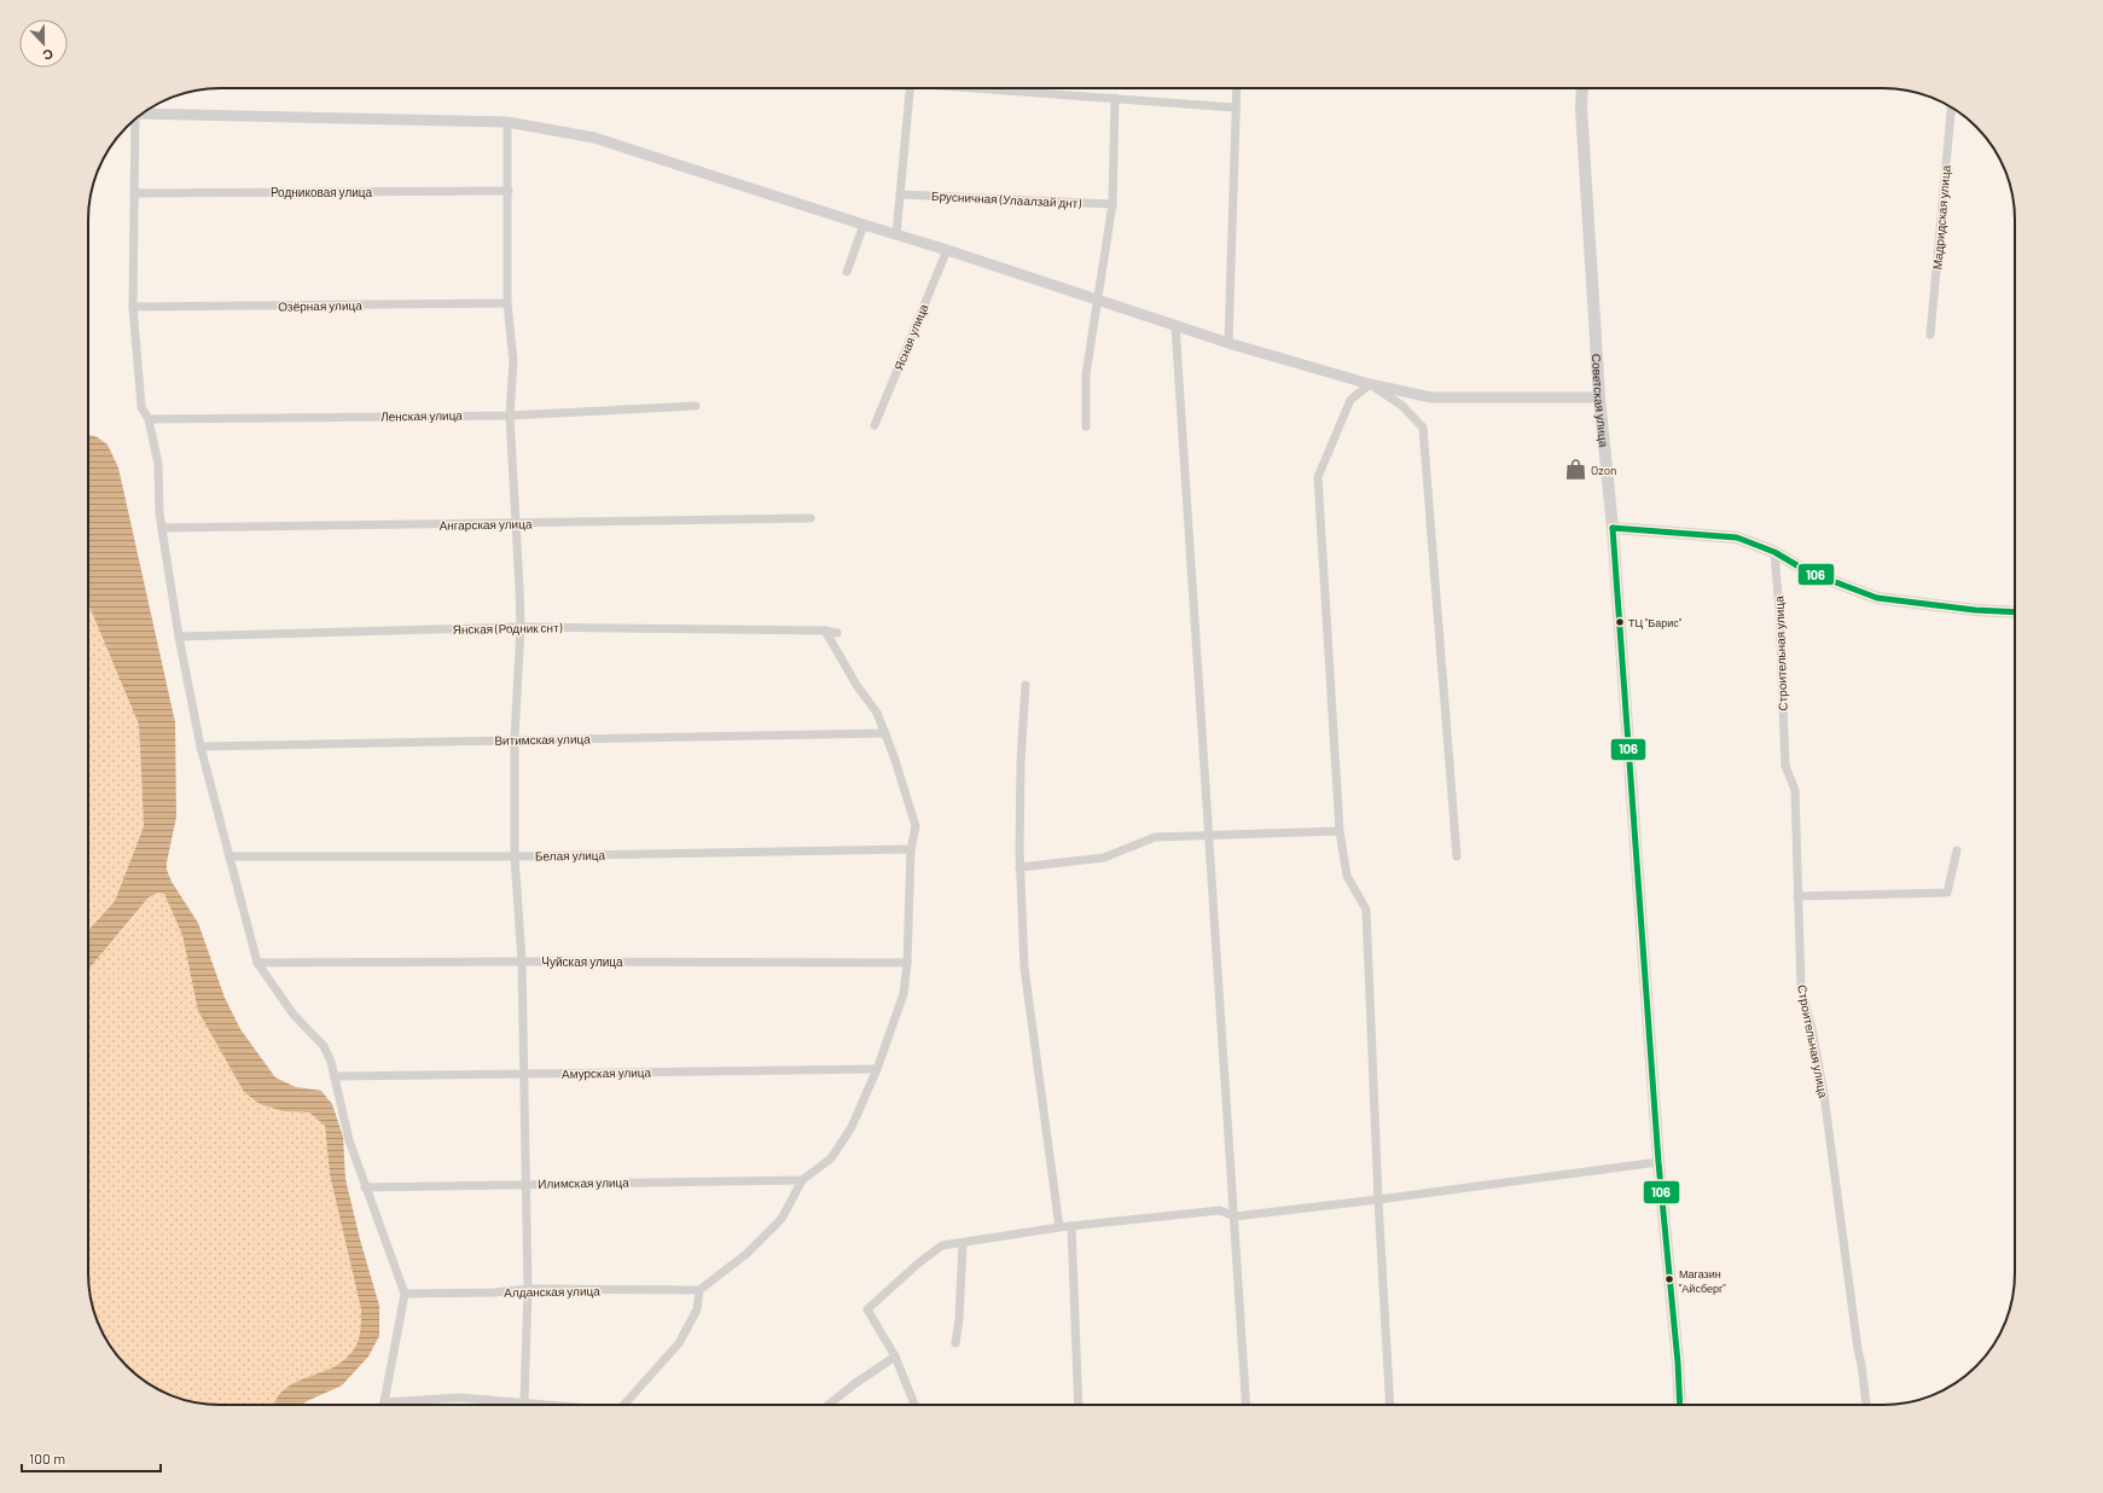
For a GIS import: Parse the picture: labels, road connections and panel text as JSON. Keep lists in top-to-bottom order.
{
  "streets": {
    "main road": ["Советская улица"],
    "street": [
      "Родниковая улица",
      "Брусничная (Улаалзай днт)",
      "Мадридская улица",
      "Озёрная улица",
      "Ясная улица",
      "Ленская улица",
      "Ангарская улица",
      "Янская (Родник снт)",
      "Строительная улица",
      "Витимская улица",
      "Белая улица",
      "Чуйская улица",
      "Амурская улица",
      "Илимская улица",
      "Алданская улица"
    ]
  },
  "places": {
    "shop": ["Ozon"],
    "other": ["ТЦ \"Барис\"", "Магазин \"Айсберг\""]
  },
  "lines": ["transit line 106"],
  "scale_bar": "100 m",
  "north": "bottom"
}
